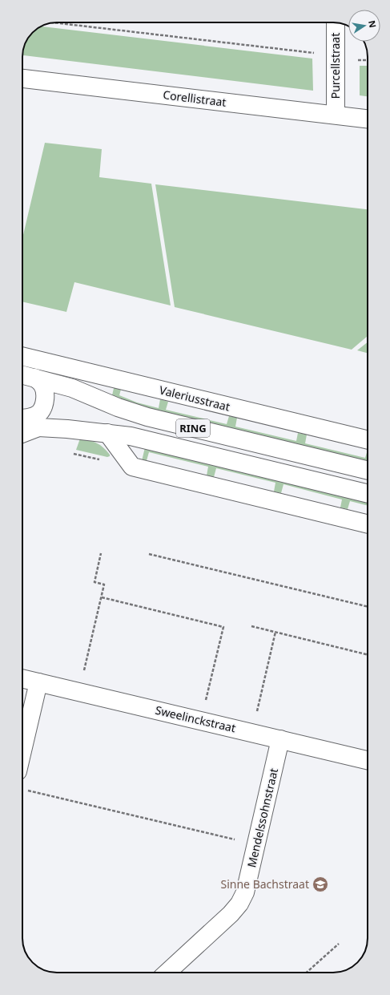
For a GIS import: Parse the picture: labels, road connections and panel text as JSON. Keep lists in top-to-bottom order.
{
  "streets": {
    "street": [
      "Purcellstraat",
      "Corellistraat",
      "Valeriusstraat",
      "RING",
      "Sweelinckstraat",
      "Mendelssohnstraat"
    ]
  },
  "crossings": [
    ["Purcellstraat", "Corellistraat"],
    ["Sweelinckstraat", "Mendelssohnstraat"]
  ],
  "places": {
    "school or university": ["Sinne Bachstraat"]
  },
  "north": "right"
}
